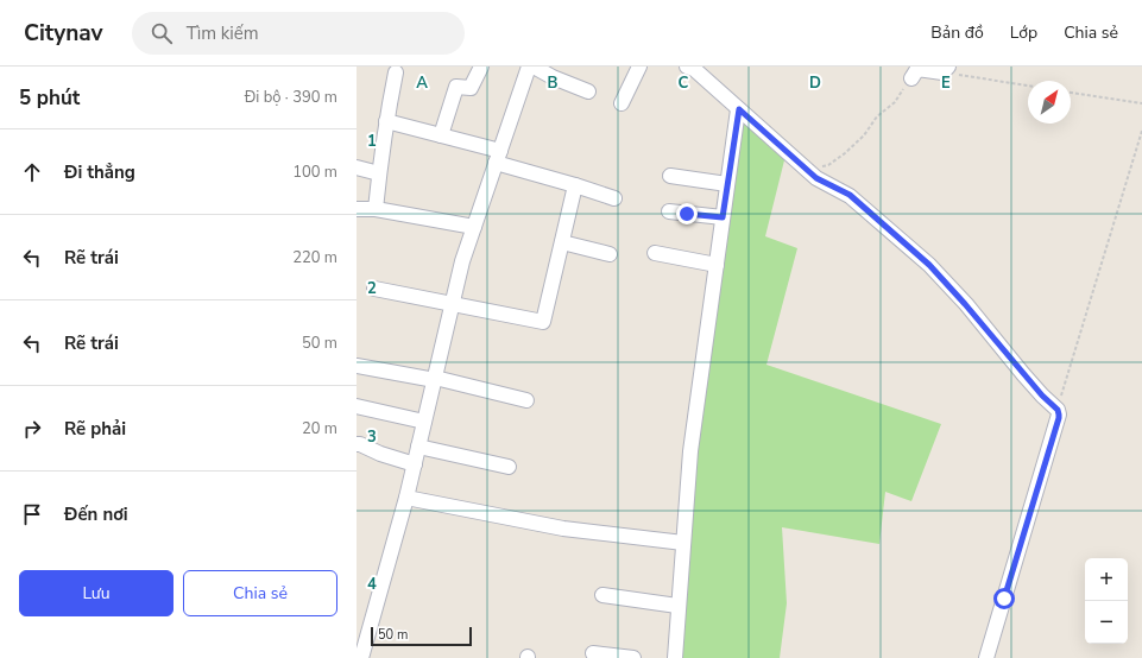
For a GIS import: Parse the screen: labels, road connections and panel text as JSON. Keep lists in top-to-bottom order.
{
  "scale_bar": "50 m",
  "north": "top right",
  "page": {
    "header": "Citynav",
    "search": "Tìm kiếm",
    "nav": ["Bản đồ", "Lớp", "Chia sẻ"],
    "heading": ["5 phút", "Đi bộ · 390 m"],
    "list": [
      ["Đi thẳng", "100 m"],
      ["Rẽ trái", "220 m"],
      ["Rẽ trái", "50 m"],
      ["Rẽ phải", "20 m"],
      "Đến nơi"
    ],
    "buttons": ["Lưu", "Chia sẻ"],
    "map_buttons": ["+", "−"],
    "scale": "50 m"
  },
  "grid": {
    "columns": [
      "A",
      "B",
      "C",
      "D",
      "E"
    ],
    "rows": [
      "1",
      "2",
      "3",
      "4"
    ]
  }
}
